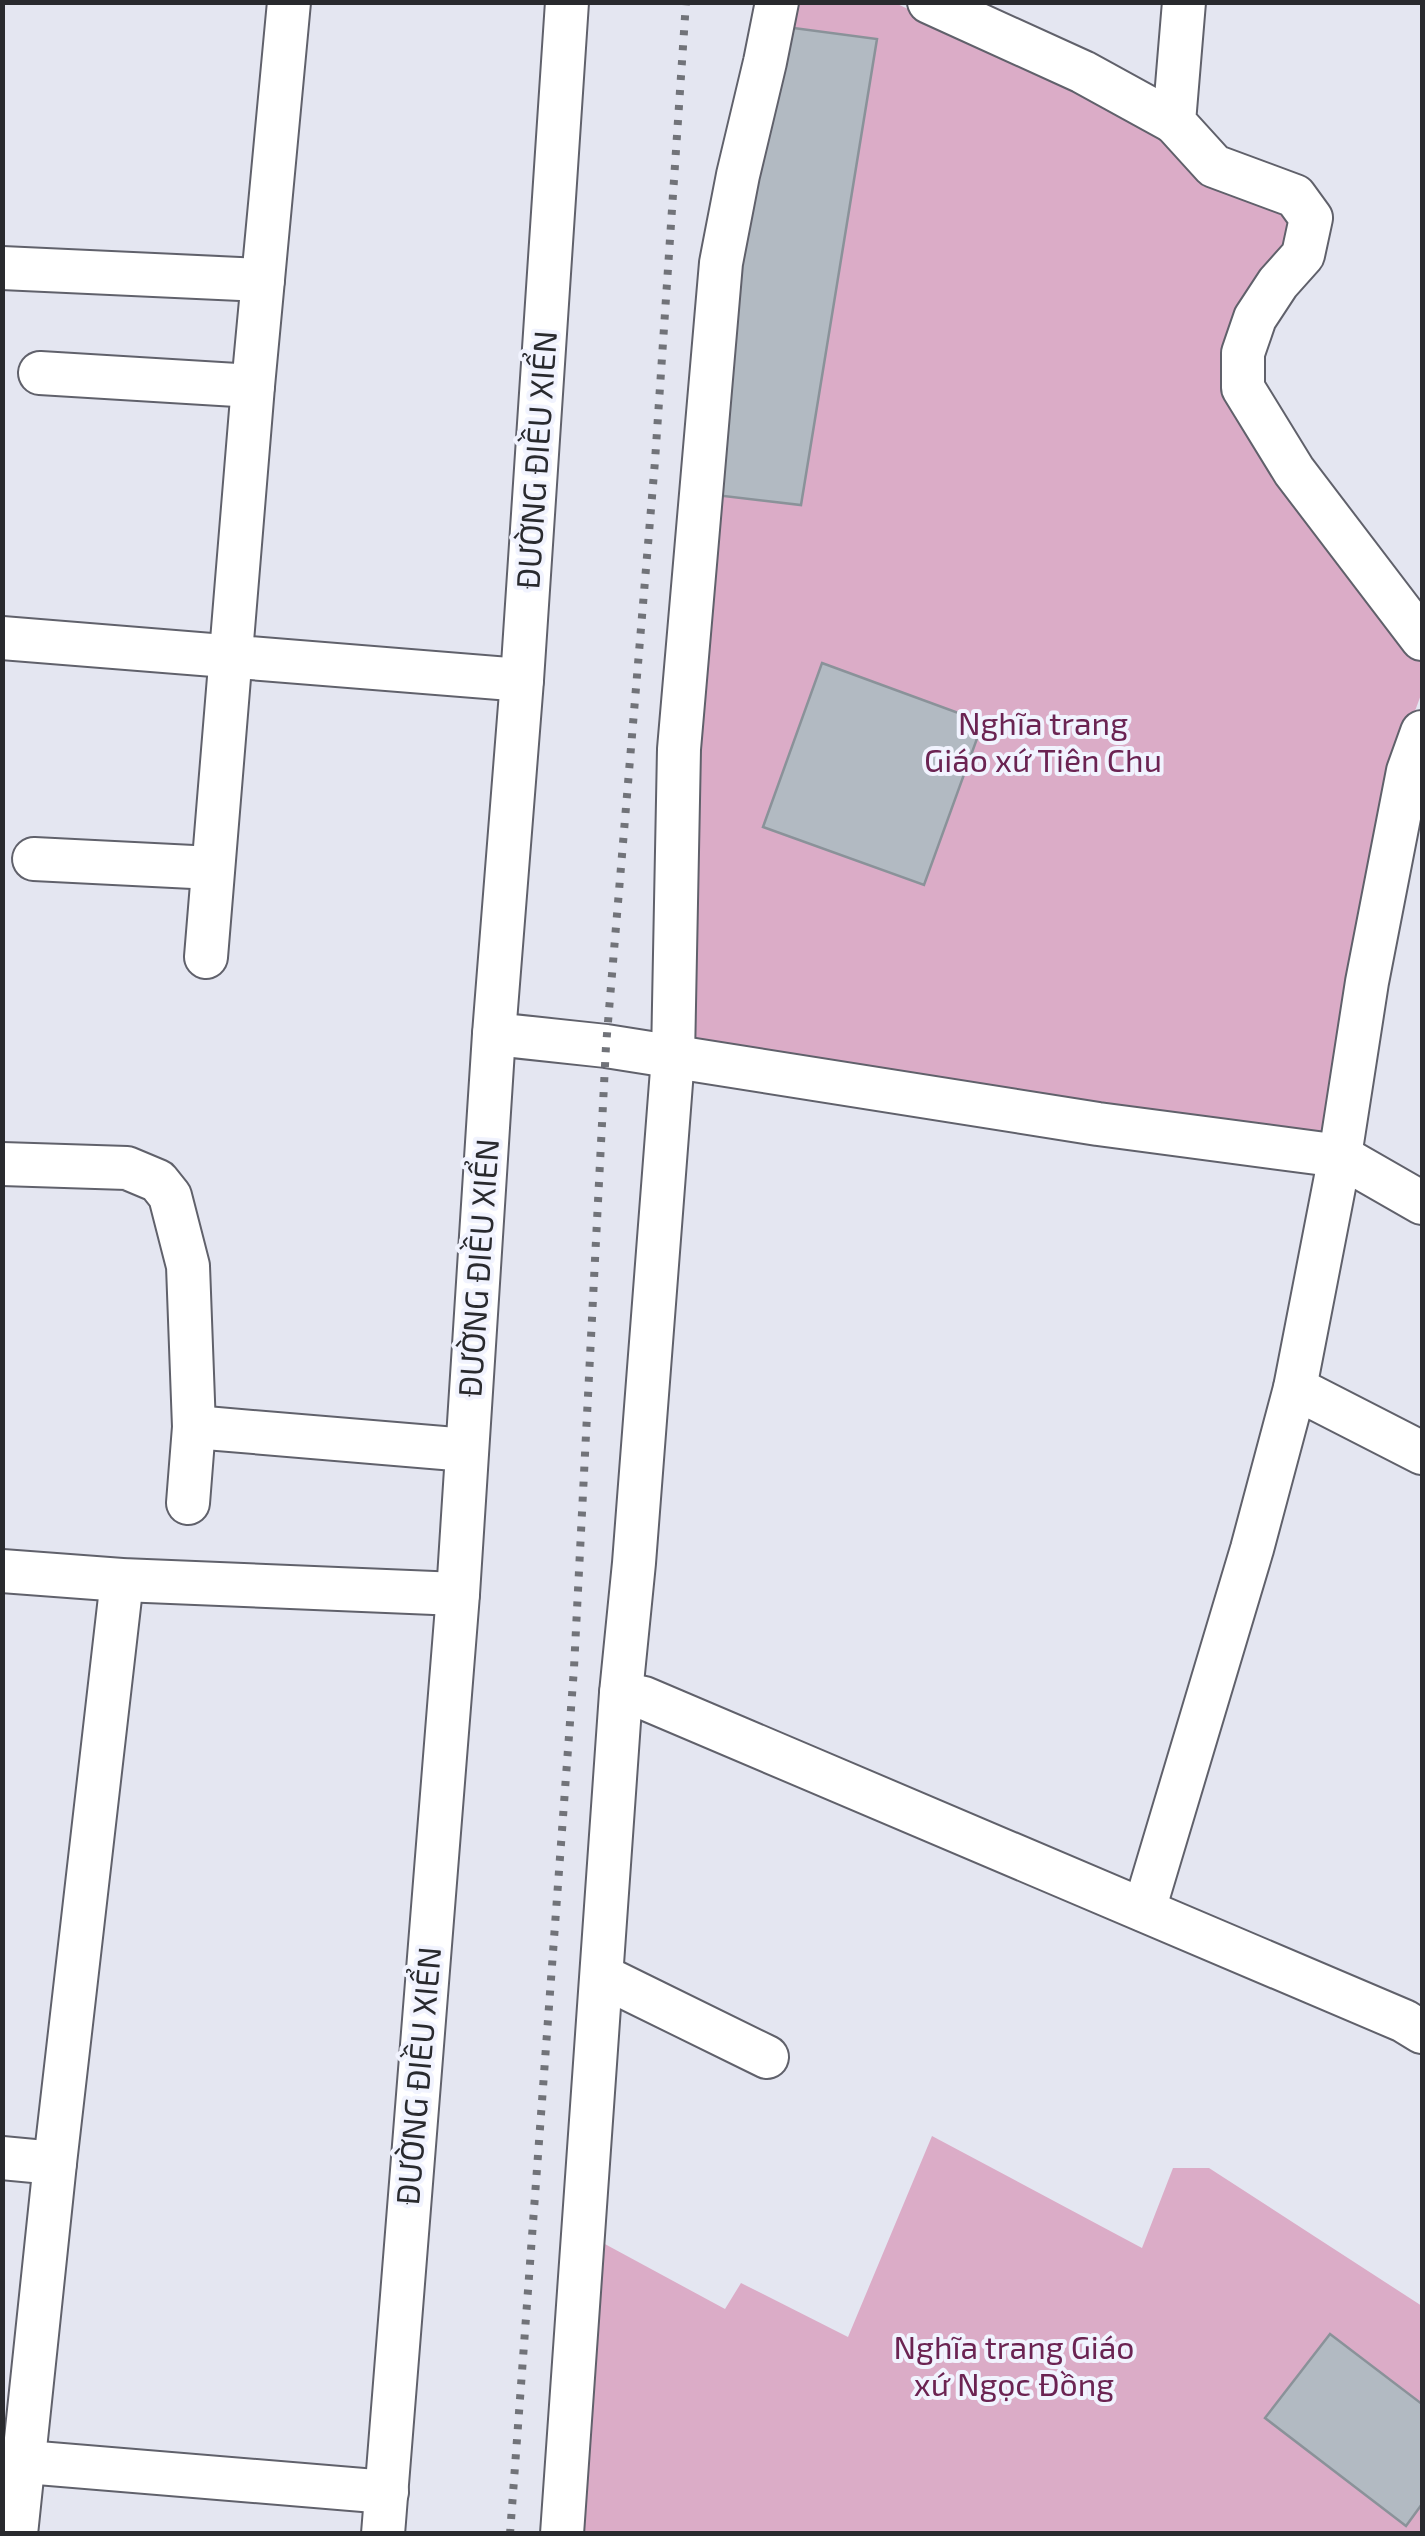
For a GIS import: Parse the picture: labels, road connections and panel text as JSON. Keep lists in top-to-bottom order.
{
  "streets": {
    "street": ["ĐƯỜNG ĐIỀU XIỂN"]
  },
  "parks": ["Nghĩa trang Giáo xứ Tiên Chu", "Nghĩa trang Giáo xứ Ngọc Đồng"]
}
